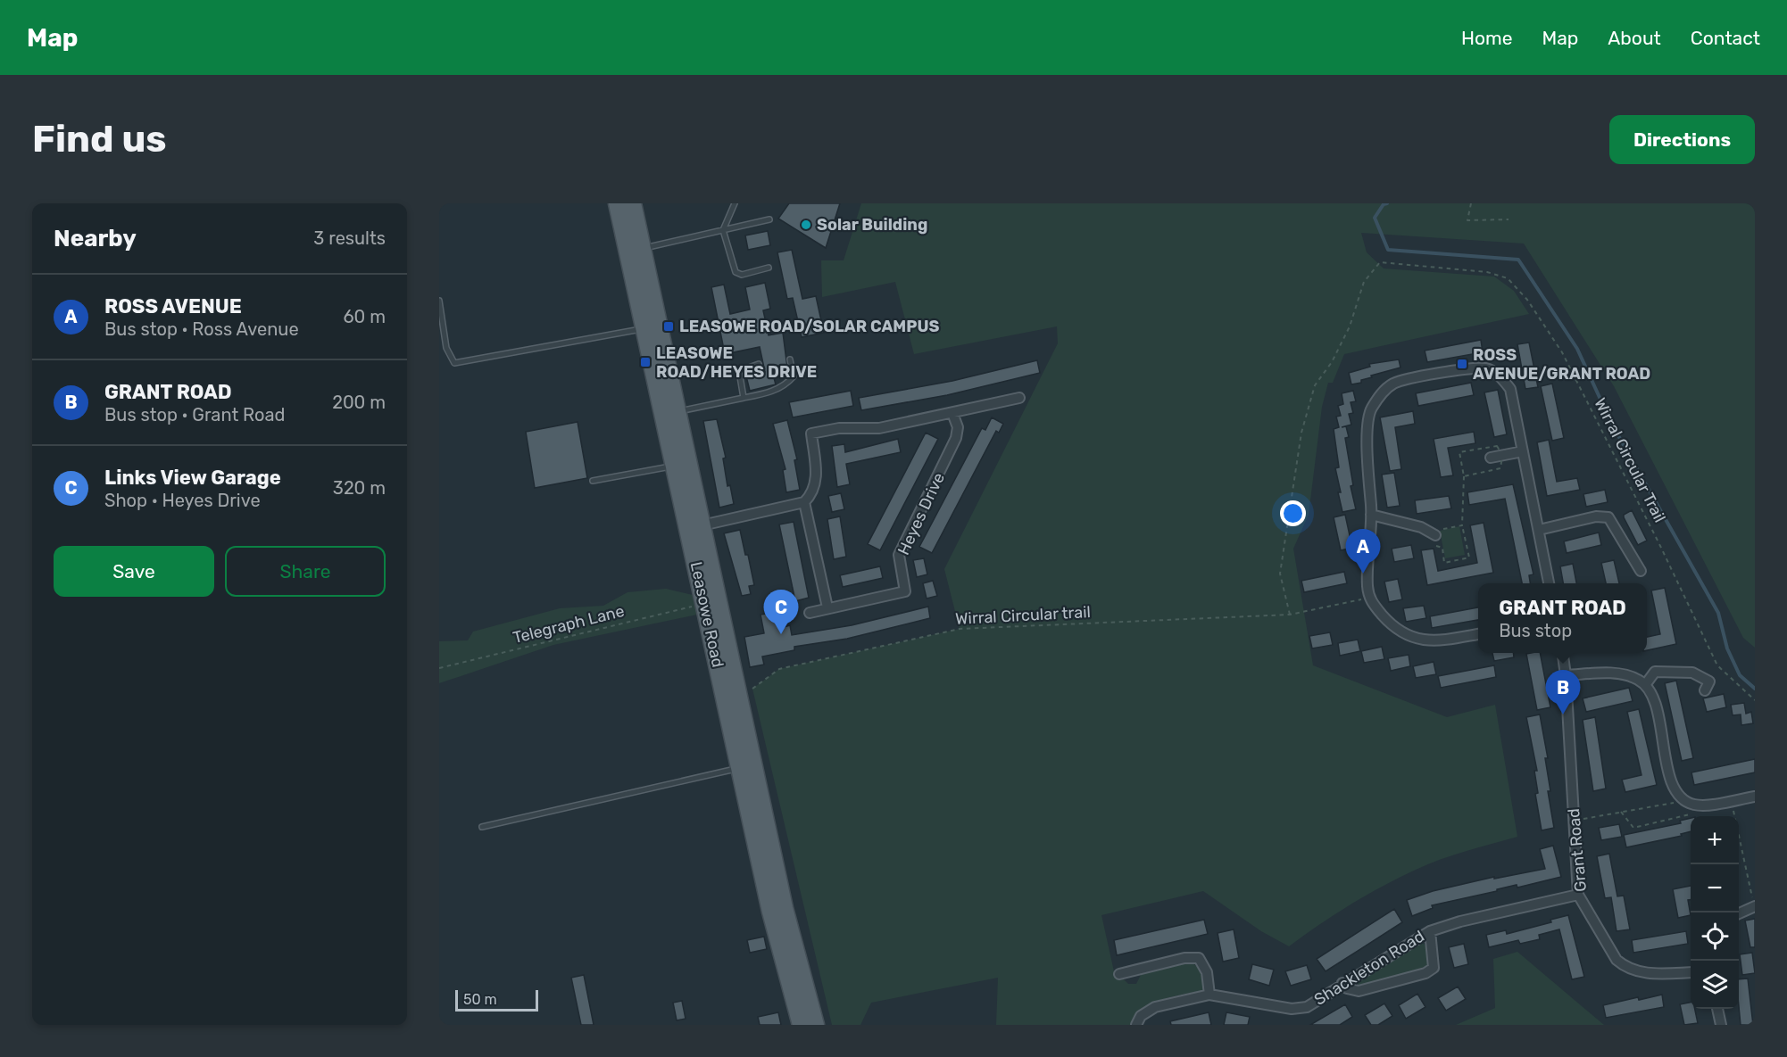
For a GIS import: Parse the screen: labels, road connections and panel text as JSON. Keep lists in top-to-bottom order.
{
  "streets": {
    "main road": ["Leasowe Road"],
    "street": ["Heyes Drive", "Grant Road", "Shackleton Road"],
    "path": ["Wirral Circular Trail", "Wirral Circular trail", "Telegraph Lane"]
  },
  "crossings": [
    ["Wirral Circular Trail", "Wirral Circular trail"],
    ["Leasowe Road", "Wirral Circular trail"],
    ["Leasowe Road", "Telegraph Lane"],
    ["Grant Road", "Shackleton Road"]
  ],
  "places": {
    "other": ["Solar Building"],
    "transit": ["LEASOWE ROAD/SOLAR CAMPUS", "LEASOWE ROAD/HEYES DRIVE", "ROSS AVENUE/GRANT ROAD"]
  },
  "scale_bar": "50 m",
  "page": {
    "header": "Map",
    "nav": [
      "Home",
      "Map",
      "About",
      "Contact"
    ],
    "buttons": [
      "Directions",
      ["Save", "Share"]
    ],
    "title": "Find us",
    "heading": ["Nearby", "3 results"],
    "list": [
      {
        "mark": "A",
        "name": "ROSS AVENUE",
        "note": "Bus stop · Ross Avenue",
        "value": "60 m"
      },
      {
        "mark": "B",
        "name": "GRANT ROAD",
        "note": "Bus stop · Grant Road",
        "value": "200 m"
      },
      {
        "mark": "C",
        "name": "Links View Garage",
        "note": "Shop · Heyes Drive",
        "value": "320 m"
      }
    ],
    "pins": ["A", "C", "B"],
    "popup": ["GRANT ROAD", "Bus stop"],
    "map_buttons": ["+", "−"],
    "scale": "50 m"
  }
}
